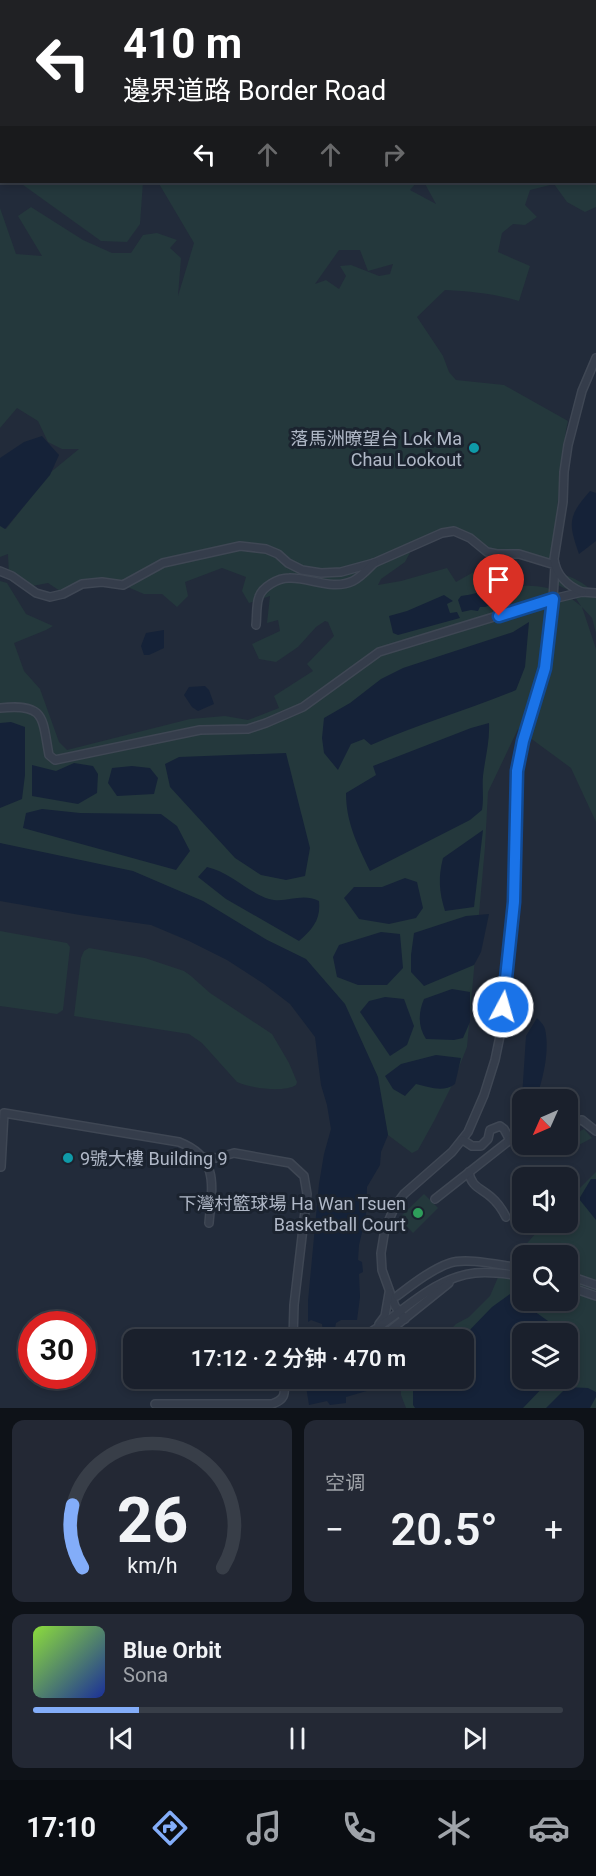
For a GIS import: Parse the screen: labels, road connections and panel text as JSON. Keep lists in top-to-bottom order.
{
  "places": ["落馬洲暸望台 Lok Ma Chau Lookout", "9號大樓 Building 9", "下灣村籃球場 Ha Wan Tsuen Basketball Court"],
  "north": "bottom left",
  "page": {
    "turn": ["410 m", "邊界道路 Border Road"],
    "limit": "30",
    "trip": "17:12 · 2 分钟 · 470 m",
    "tile": "空调",
    "heat": ["−", "20.5°", "+"],
    "song": ["Blue Orbit", "Sona"],
    "tabs": "17:10",
    "gauge": ["26", "km/h"]
  }
}
